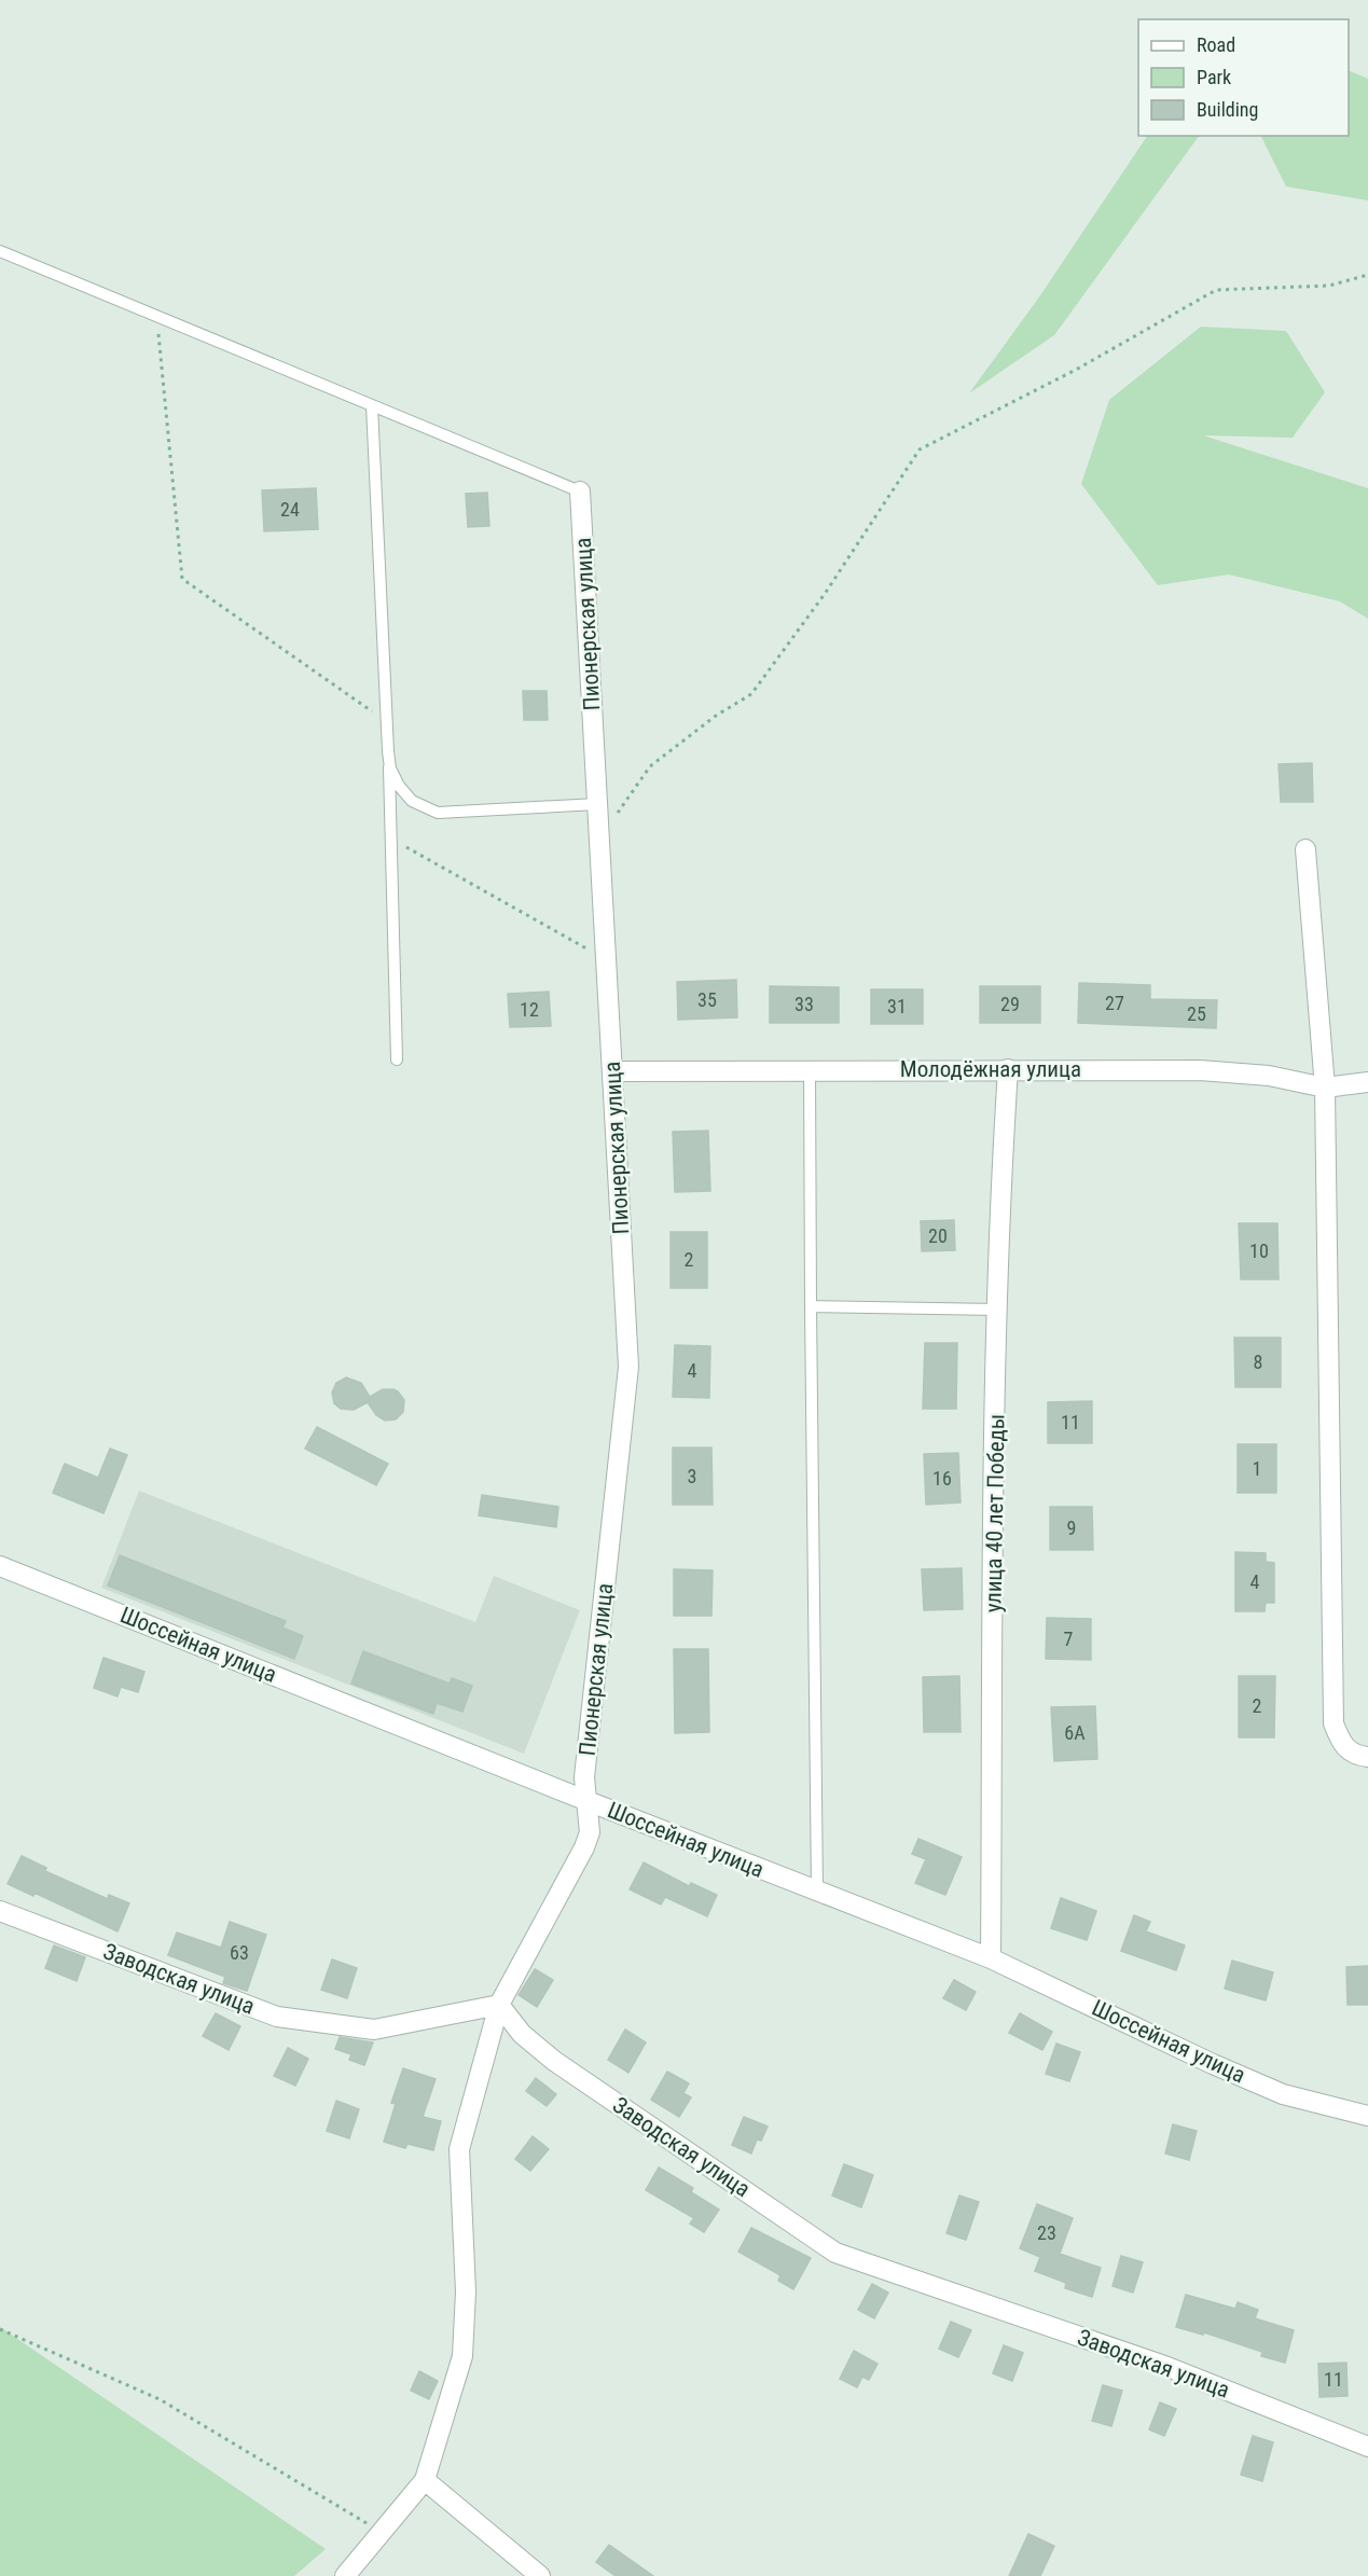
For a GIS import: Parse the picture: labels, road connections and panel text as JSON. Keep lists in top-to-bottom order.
{
  "streets": {
    "street": [
      "Пионерская улица",
      "Молодёжная улица",
      "улица 40 лет Победы",
      "Шоссейная улица",
      "Заводская улица"
    ]
  },
  "crossings": [
    ["Пионерская улица", "Молодёжная улица"],
    ["Пионерская улица", "Шоссейная улица"],
    ["Пионерская улица", "Заводская улица"],
    ["Молодёжная улица", "улица 40 лет Победы"],
    ["улица 40 лет Победы", "Шоссейная улица"]
  ],
  "house_numbers": [
    "24",
    "35",
    "27",
    "33",
    "29",
    "31",
    "12",
    "25",
    "20",
    "10",
    "2",
    "8",
    "4",
    "11",
    "1",
    "3",
    "16",
    "9",
    "4",
    "7",
    "2",
    "6А",
    "63",
    "23",
    "11"
  ],
  "legend": ["Road", "Park", "Building"]
}
